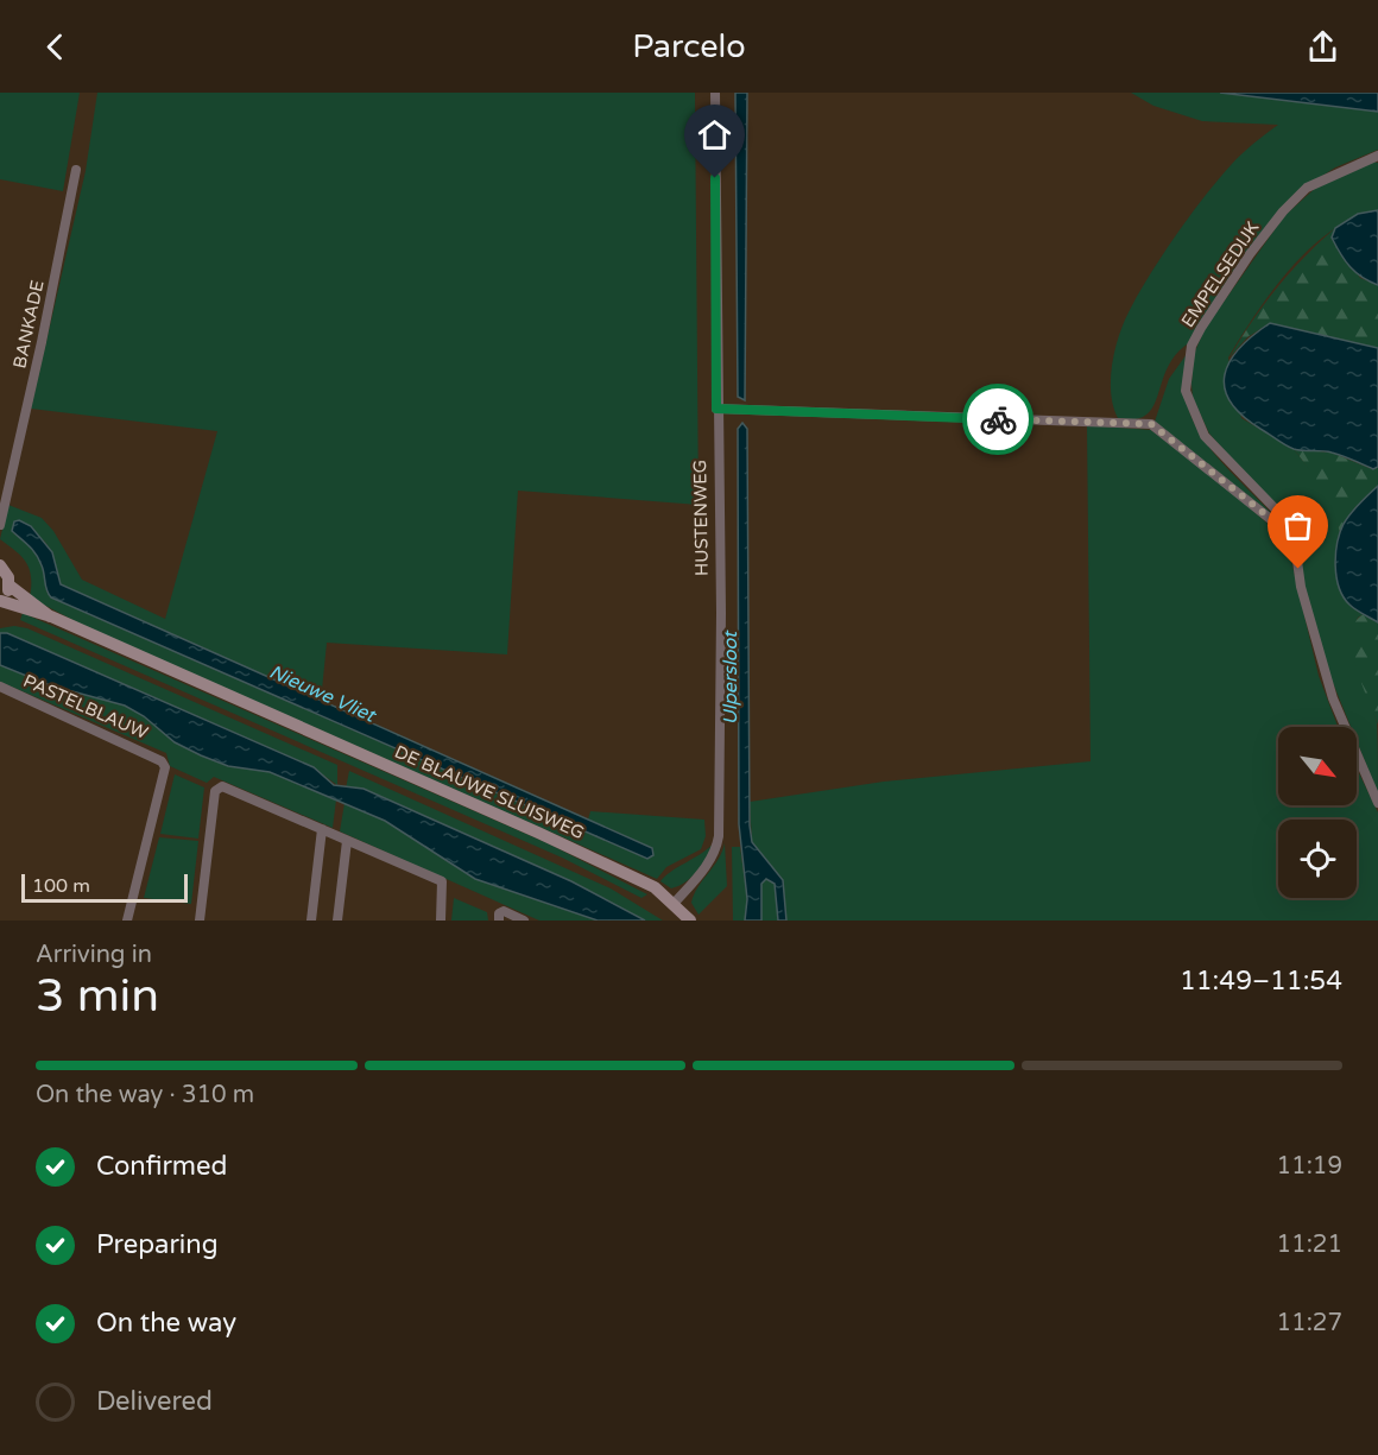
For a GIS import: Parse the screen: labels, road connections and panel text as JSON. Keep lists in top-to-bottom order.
{
  "streets": {
    "main road": ["DE BLAUWE SLUISWEG"],
    "street": [
      "EMPELSEDIJK",
      "BANKADE",
      "HUSTENWEG",
      "PASTELBLAUW"
    ]
  },
  "crossings": [
    ["HUSTENWEG", "DE BLAUWE SLUISWEG"]
  ],
  "water": ["Ulpersloot", "Nieuwe Vliet"],
  "scale_bar": "100 m",
  "north": "bottom right",
  "page": {
    "header": "Parcelo",
    "scale": "100 m",
    "heading": ["3 min", "Arriving in", "11:49–11:54"],
    "bar": "On the way · 310 m",
    "list": [
      ["Confirmed", "11:19"],
      ["Preparing", "11:21"],
      ["On the way", "11:27"],
      "Delivered"
    ]
  }
}
